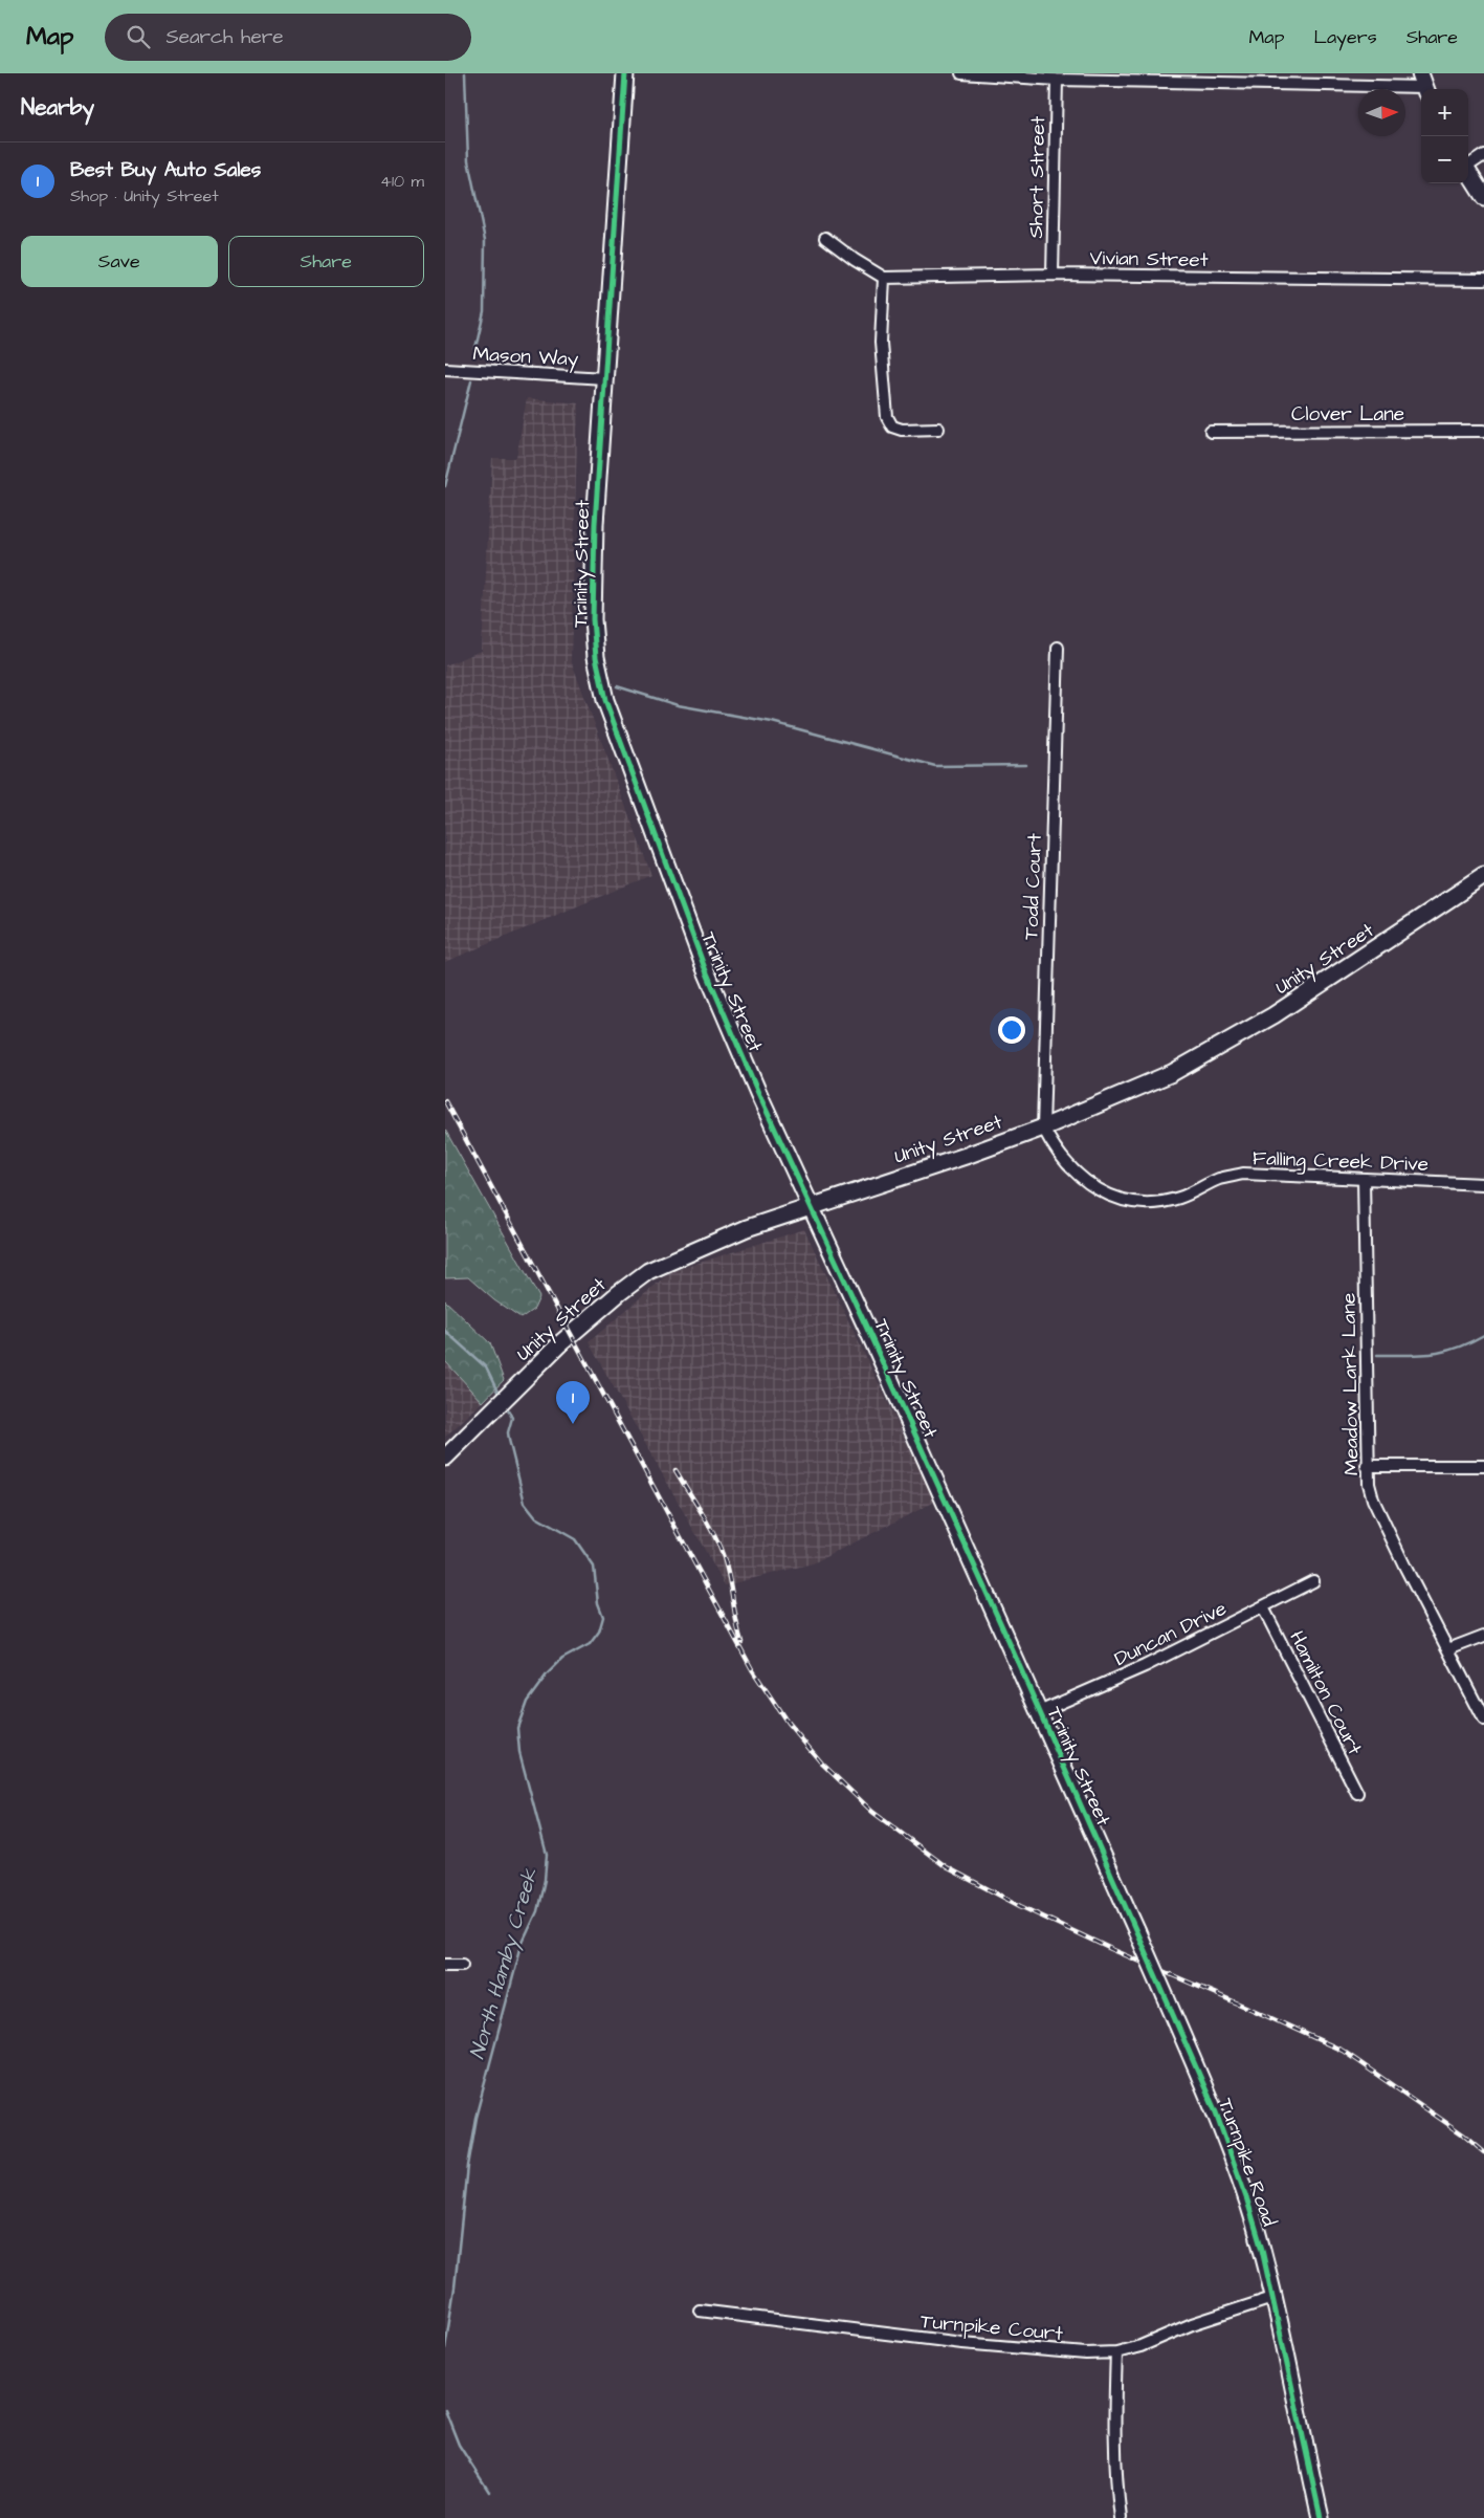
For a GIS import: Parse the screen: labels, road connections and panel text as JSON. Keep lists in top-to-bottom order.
{
  "streets": {
    "street": [
      "Short Street",
      "Vivian Street",
      "Mason Way",
      "Clover Lane",
      "Trinity Street",
      "Todd Court",
      "Unity Street",
      "Falling Creek Drive",
      "Meadow Lark Lane",
      "Duncan Drive",
      "Hamilton Court",
      "Turnpike Road",
      "Turnpike Court"
    ]
  },
  "crossings": [
    ["Short Street", "Vivian Street"],
    ["Mason Way", "Trinity Street"],
    ["Trinity Street", "Unity Street"],
    ["Trinity Street", "Duncan Drive"],
    ["Trinity Street", "Turnpike Road"],
    ["Todd Court", "Unity Street"],
    ["Todd Court", "Falling Creek Drive"],
    ["Unity Street", "Falling Creek Drive"],
    ["Falling Creek Drive", "Meadow Lark Lane"],
    ["Duncan Drive", "Hamilton Court"],
    ["Turnpike Road", "Turnpike Court"]
  ],
  "water": ["North Hamby Creek"],
  "north": "right",
  "page": {
    "header": "Map",
    "search": "Search here",
    "nav": ["Map", "Layers", "Share"],
    "heading": "Nearby",
    "map_buttons": ["+", "−"],
    "list": [
      {
        "mark": "1",
        "name": "Best Buy Auto Sales",
        "note": "Shop · Unity Street",
        "value": "410 m"
      }
    ],
    "buttons": ["Save", "Share"],
    "pins": "1"
  }
}
